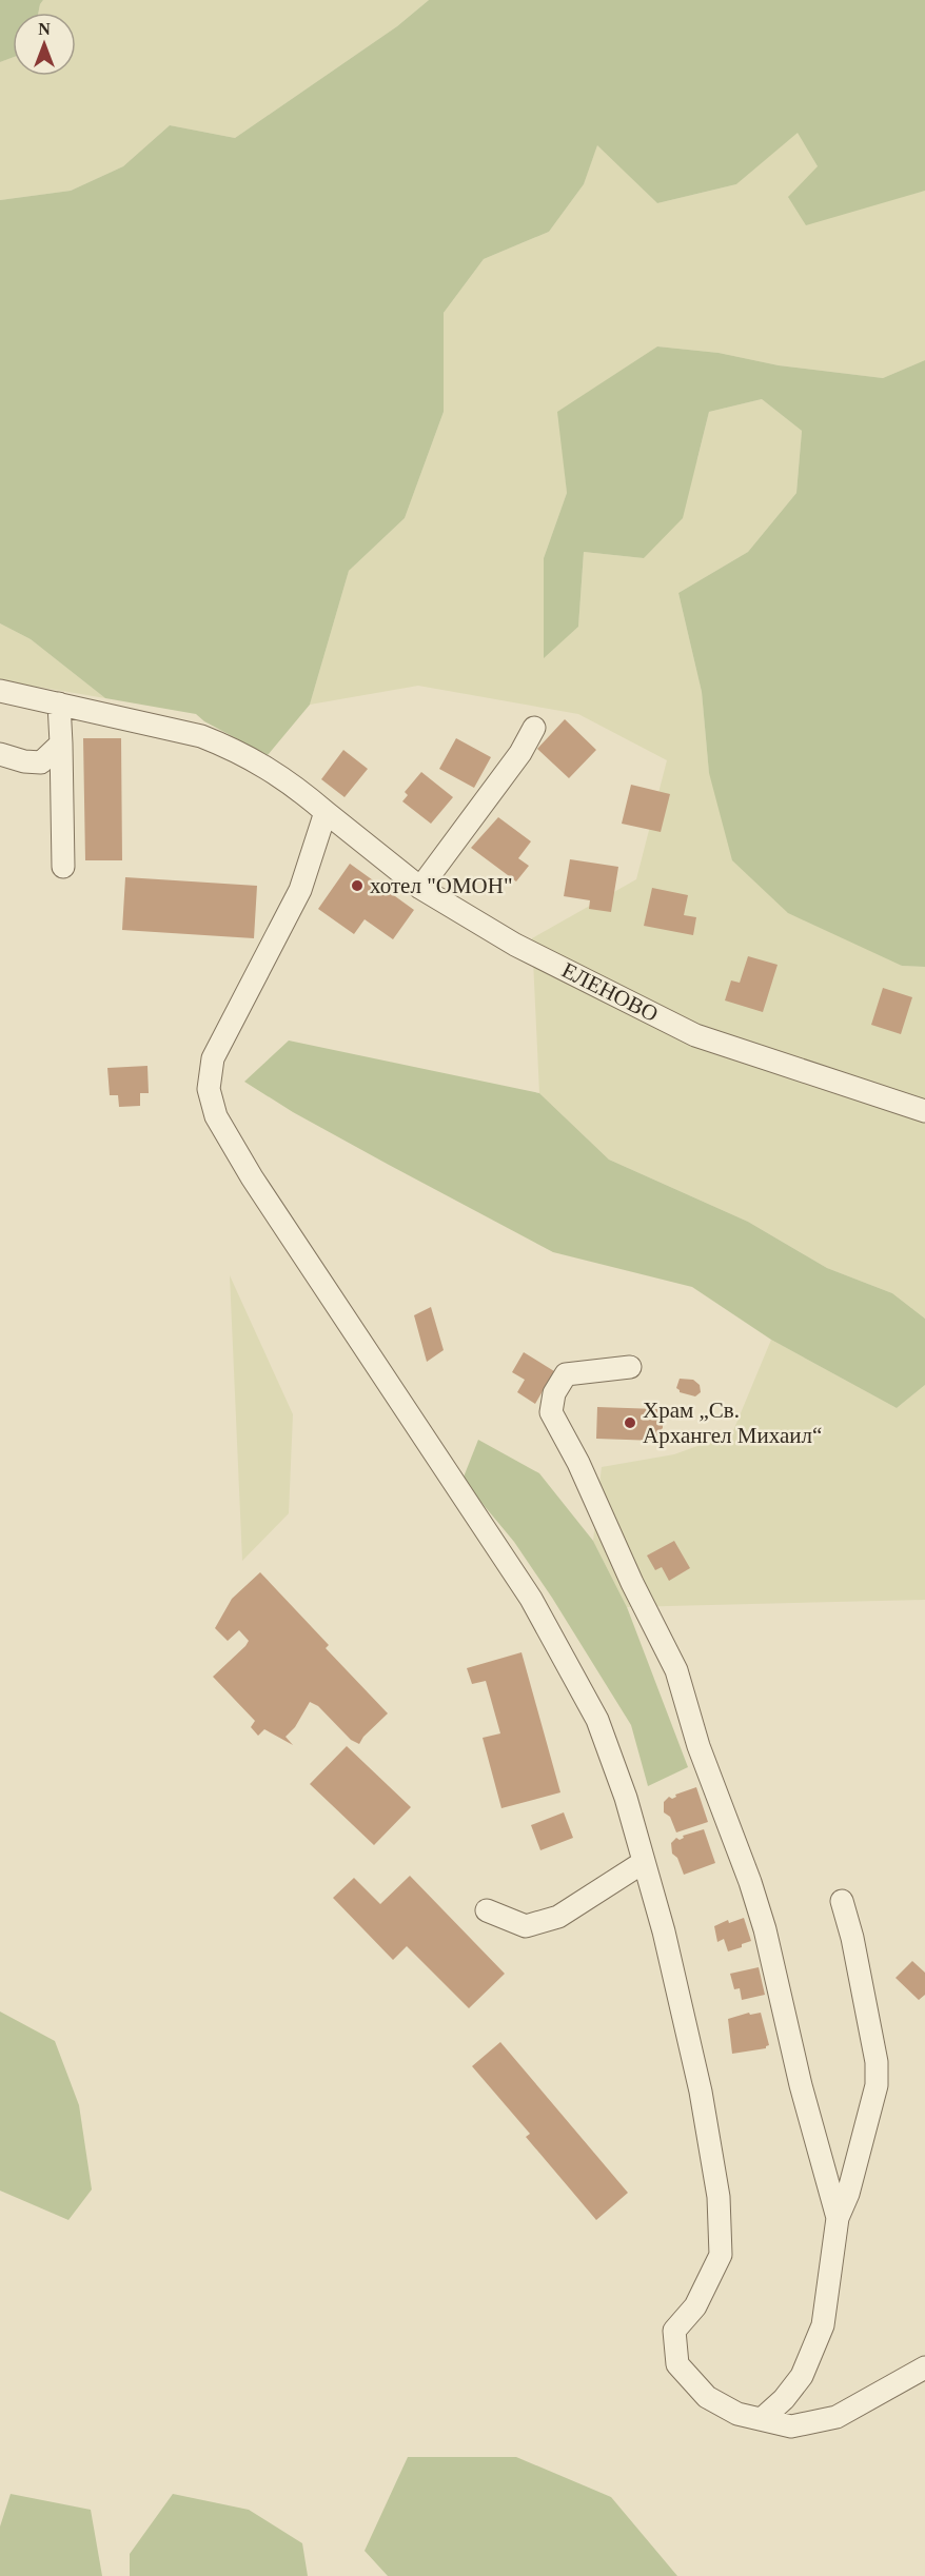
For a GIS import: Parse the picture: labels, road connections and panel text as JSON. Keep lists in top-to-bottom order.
{
  "streets": {
    "street": ["ЕЛЕНОВО"]
  },
  "places": ["хотел \"ОМОН\"", "Храм „Св. Архангел Михаил“"],
  "north": "top"
}
